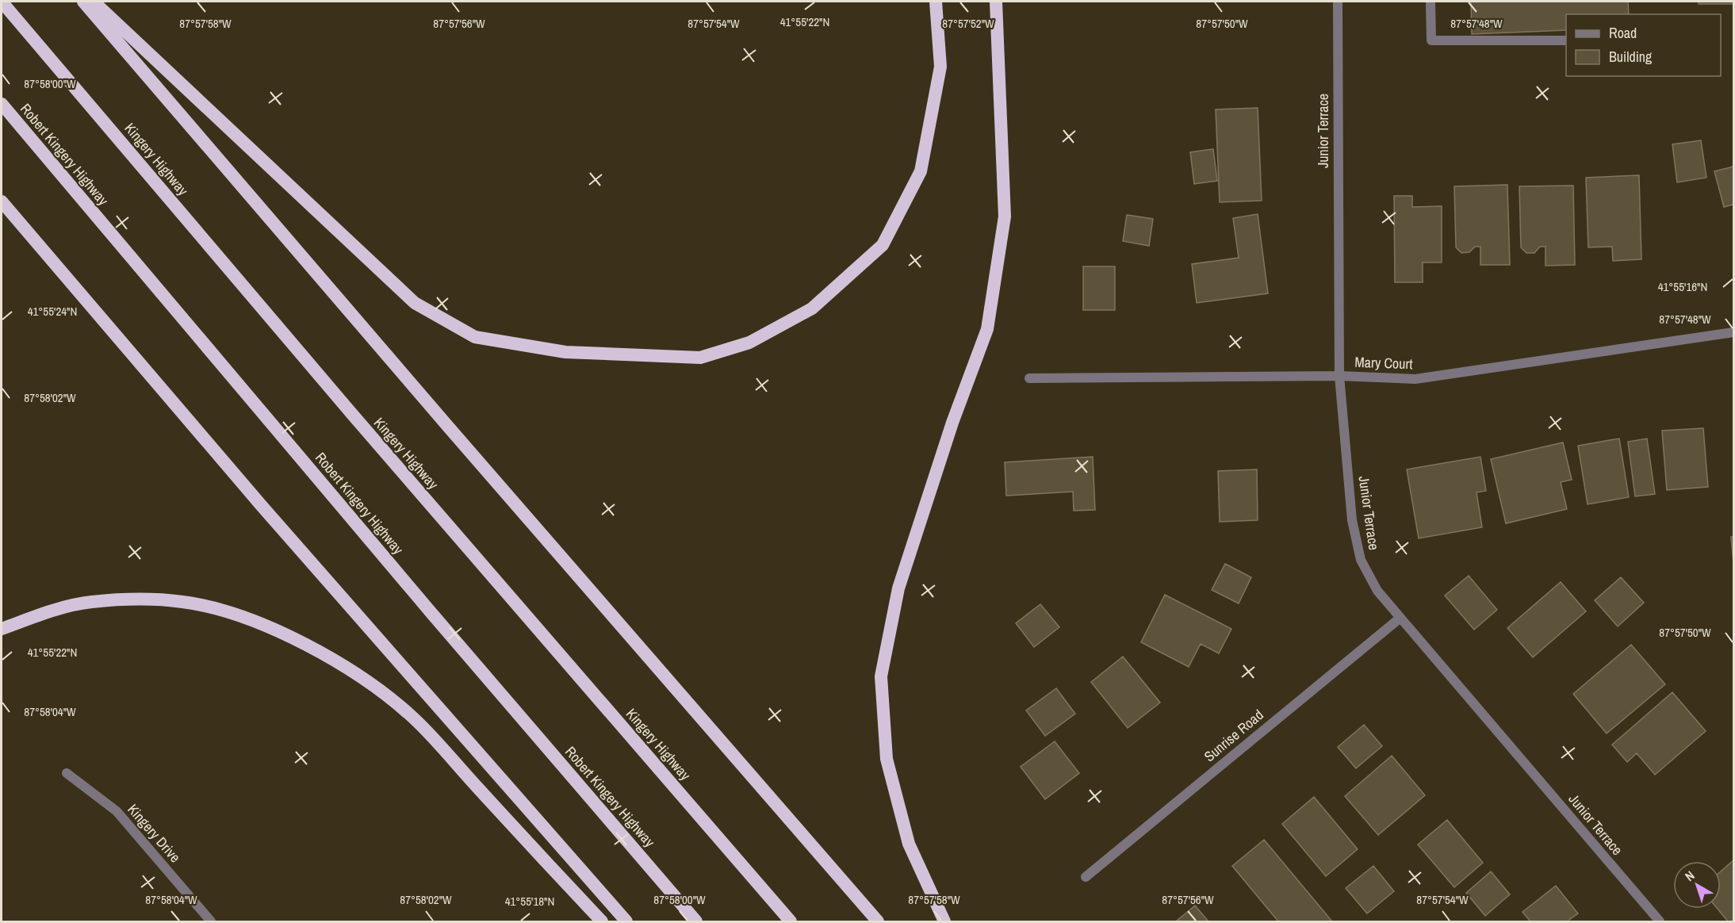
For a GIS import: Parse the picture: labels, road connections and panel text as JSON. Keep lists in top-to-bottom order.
{
  "streets": {
    "highway": ["Robert Kingery Highway", "Kingery Highway"],
    "street": [
      "Junior Terrace",
      "Mary Court",
      "Sunrise Road",
      "Kingery Drive"
    ]
  },
  "crossings": [
    ["Junior Terrace", "Mary Court"],
    ["Junior Terrace", "Sunrise Road"]
  ],
  "legend": ["Road", "Building"],
  "north": "top left",
  "coordinates": [
    "41°55'22\"N",
    "87°57'58\"W",
    "87°57'54\"W",
    "87°57'56\"W",
    "87°57'52\"W",
    "87°57'50\"W",
    "87°57'48\"W",
    "87°58'00\"W",
    "41°55'16\"N",
    "41°55'24\"N",
    "87°58'02\"W",
    "87°58'04\"W",
    "41°55'18\"N"
  ]
}
